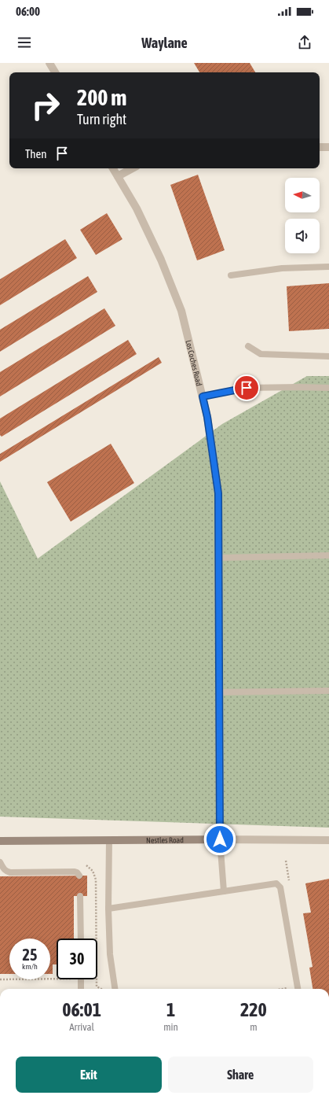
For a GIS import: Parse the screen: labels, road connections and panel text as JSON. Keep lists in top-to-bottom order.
{
  "streets": {
    "street": ["Los Coches Road", "Nestles Road"]
  },
  "crossings": [
    ["Los Coches Road", "Nestles Road"]
  ],
  "north": "left",
  "page": {
    "status": "06:00",
    "header": "Waylane",
    "turn": ["200 m", "Turn right"],
    "then": "Then",
    "speed": "25 km/h",
    "limit": "30",
    "eta": [
      "06:01",
      "Arrival",
      "1",
      "min",
      "220",
      "m"
    ],
    "buttons": ["Exit", "Share"]
  }
}
